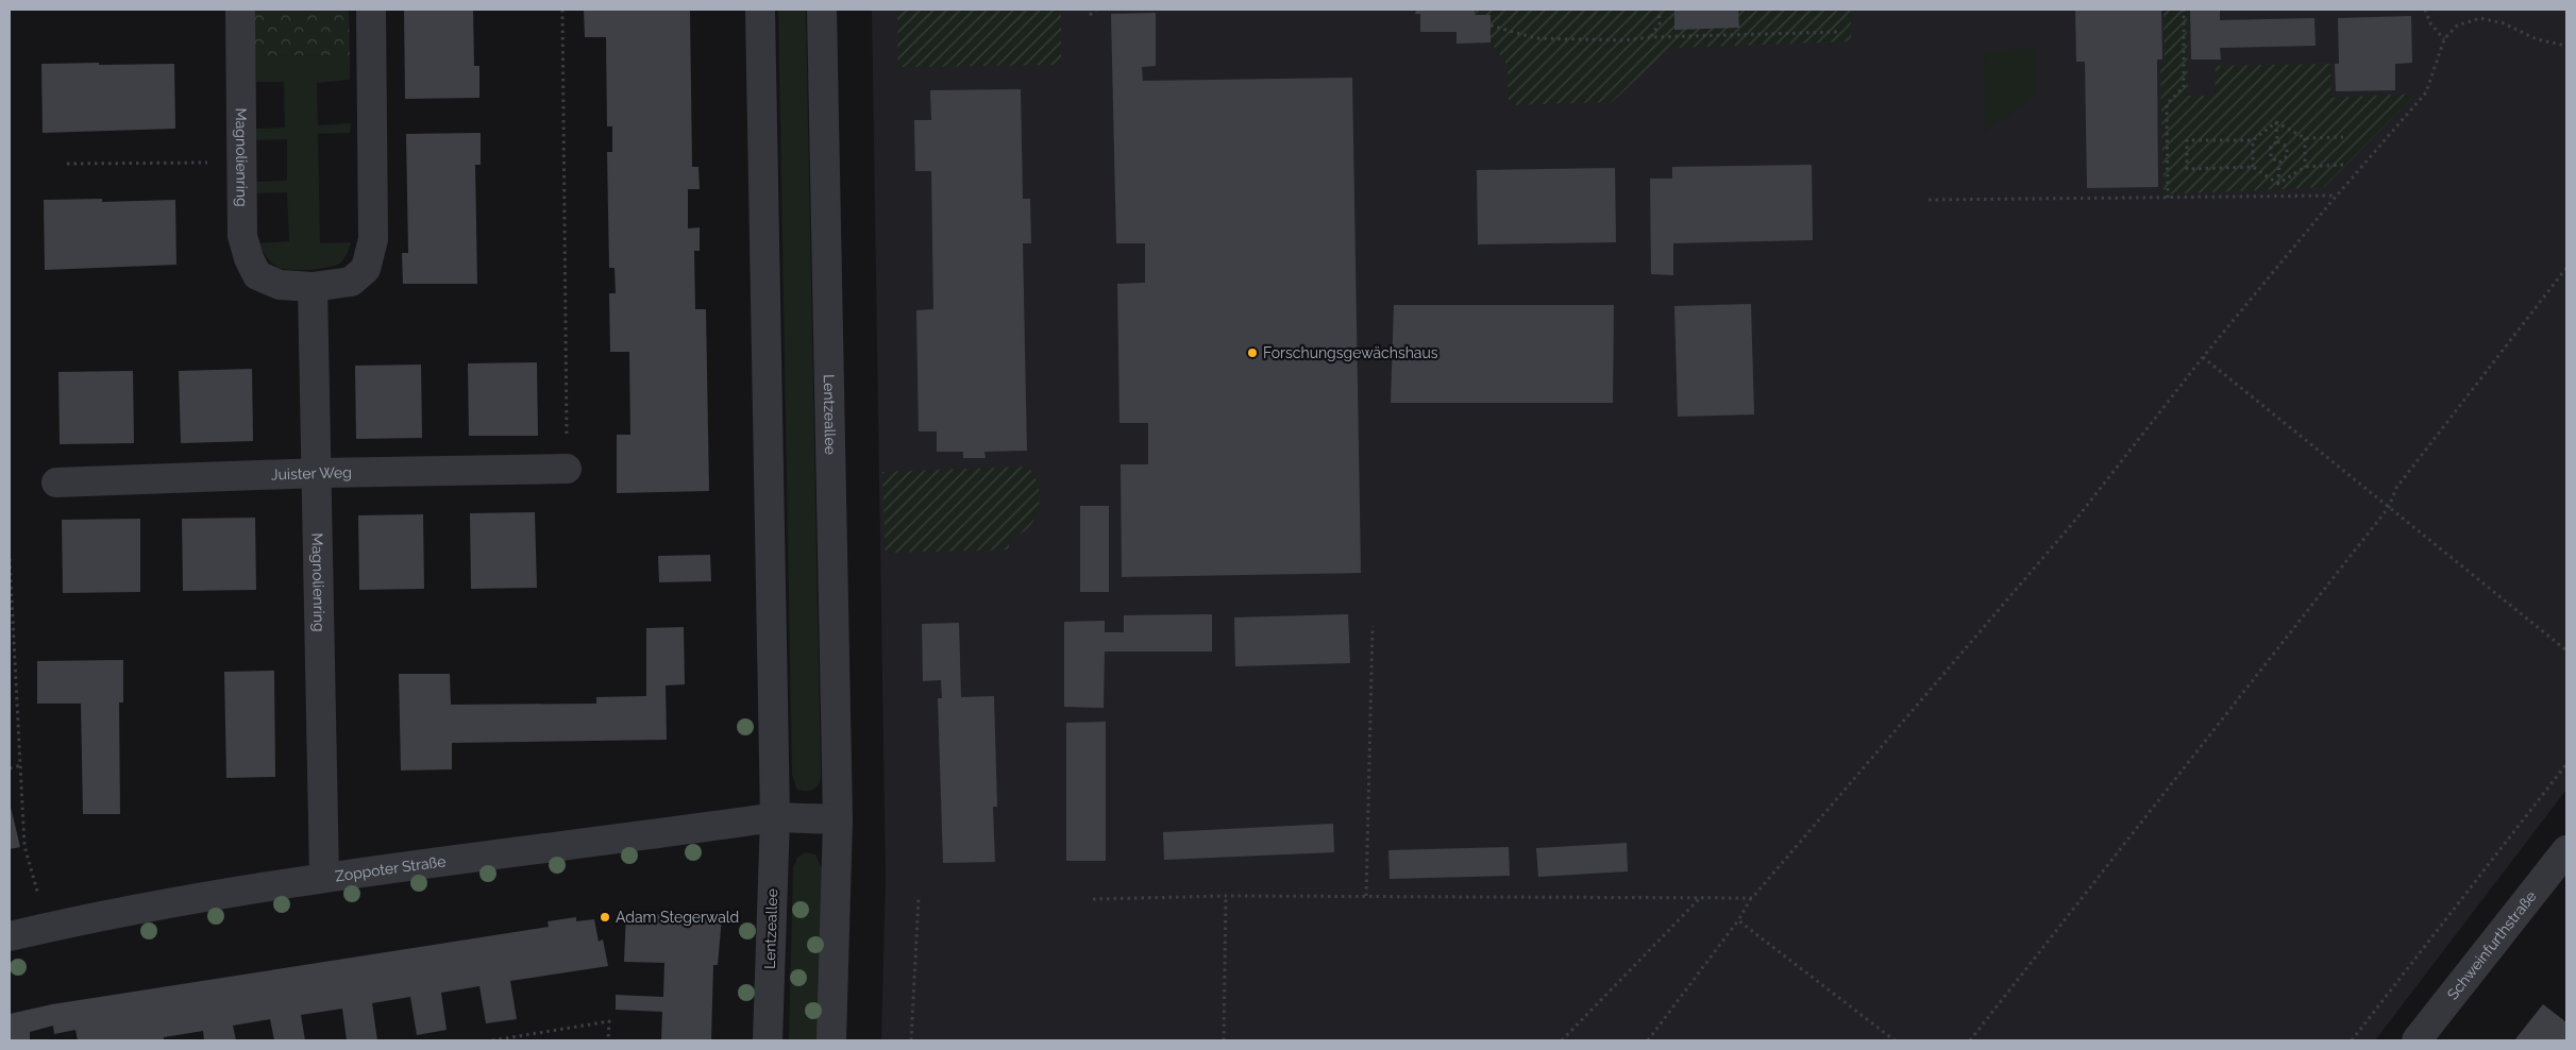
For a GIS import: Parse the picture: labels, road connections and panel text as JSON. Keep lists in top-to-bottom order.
{
  "streets": {
    "street": [
      "Magnolienring",
      "Lentzeallee",
      "Juister Weg",
      "Zoppoter Straße",
      "Schweinfurthstraße"
    ]
  },
  "crossings": [
    ["Magnolienring", "Juister Weg"],
    ["Magnolienring", "Zoppoter Straße"],
    ["Lentzeallee", "Zoppoter Straße"]
  ],
  "places": ["Forschungsgewächshaus", "Adam Stegerwald"]
}
